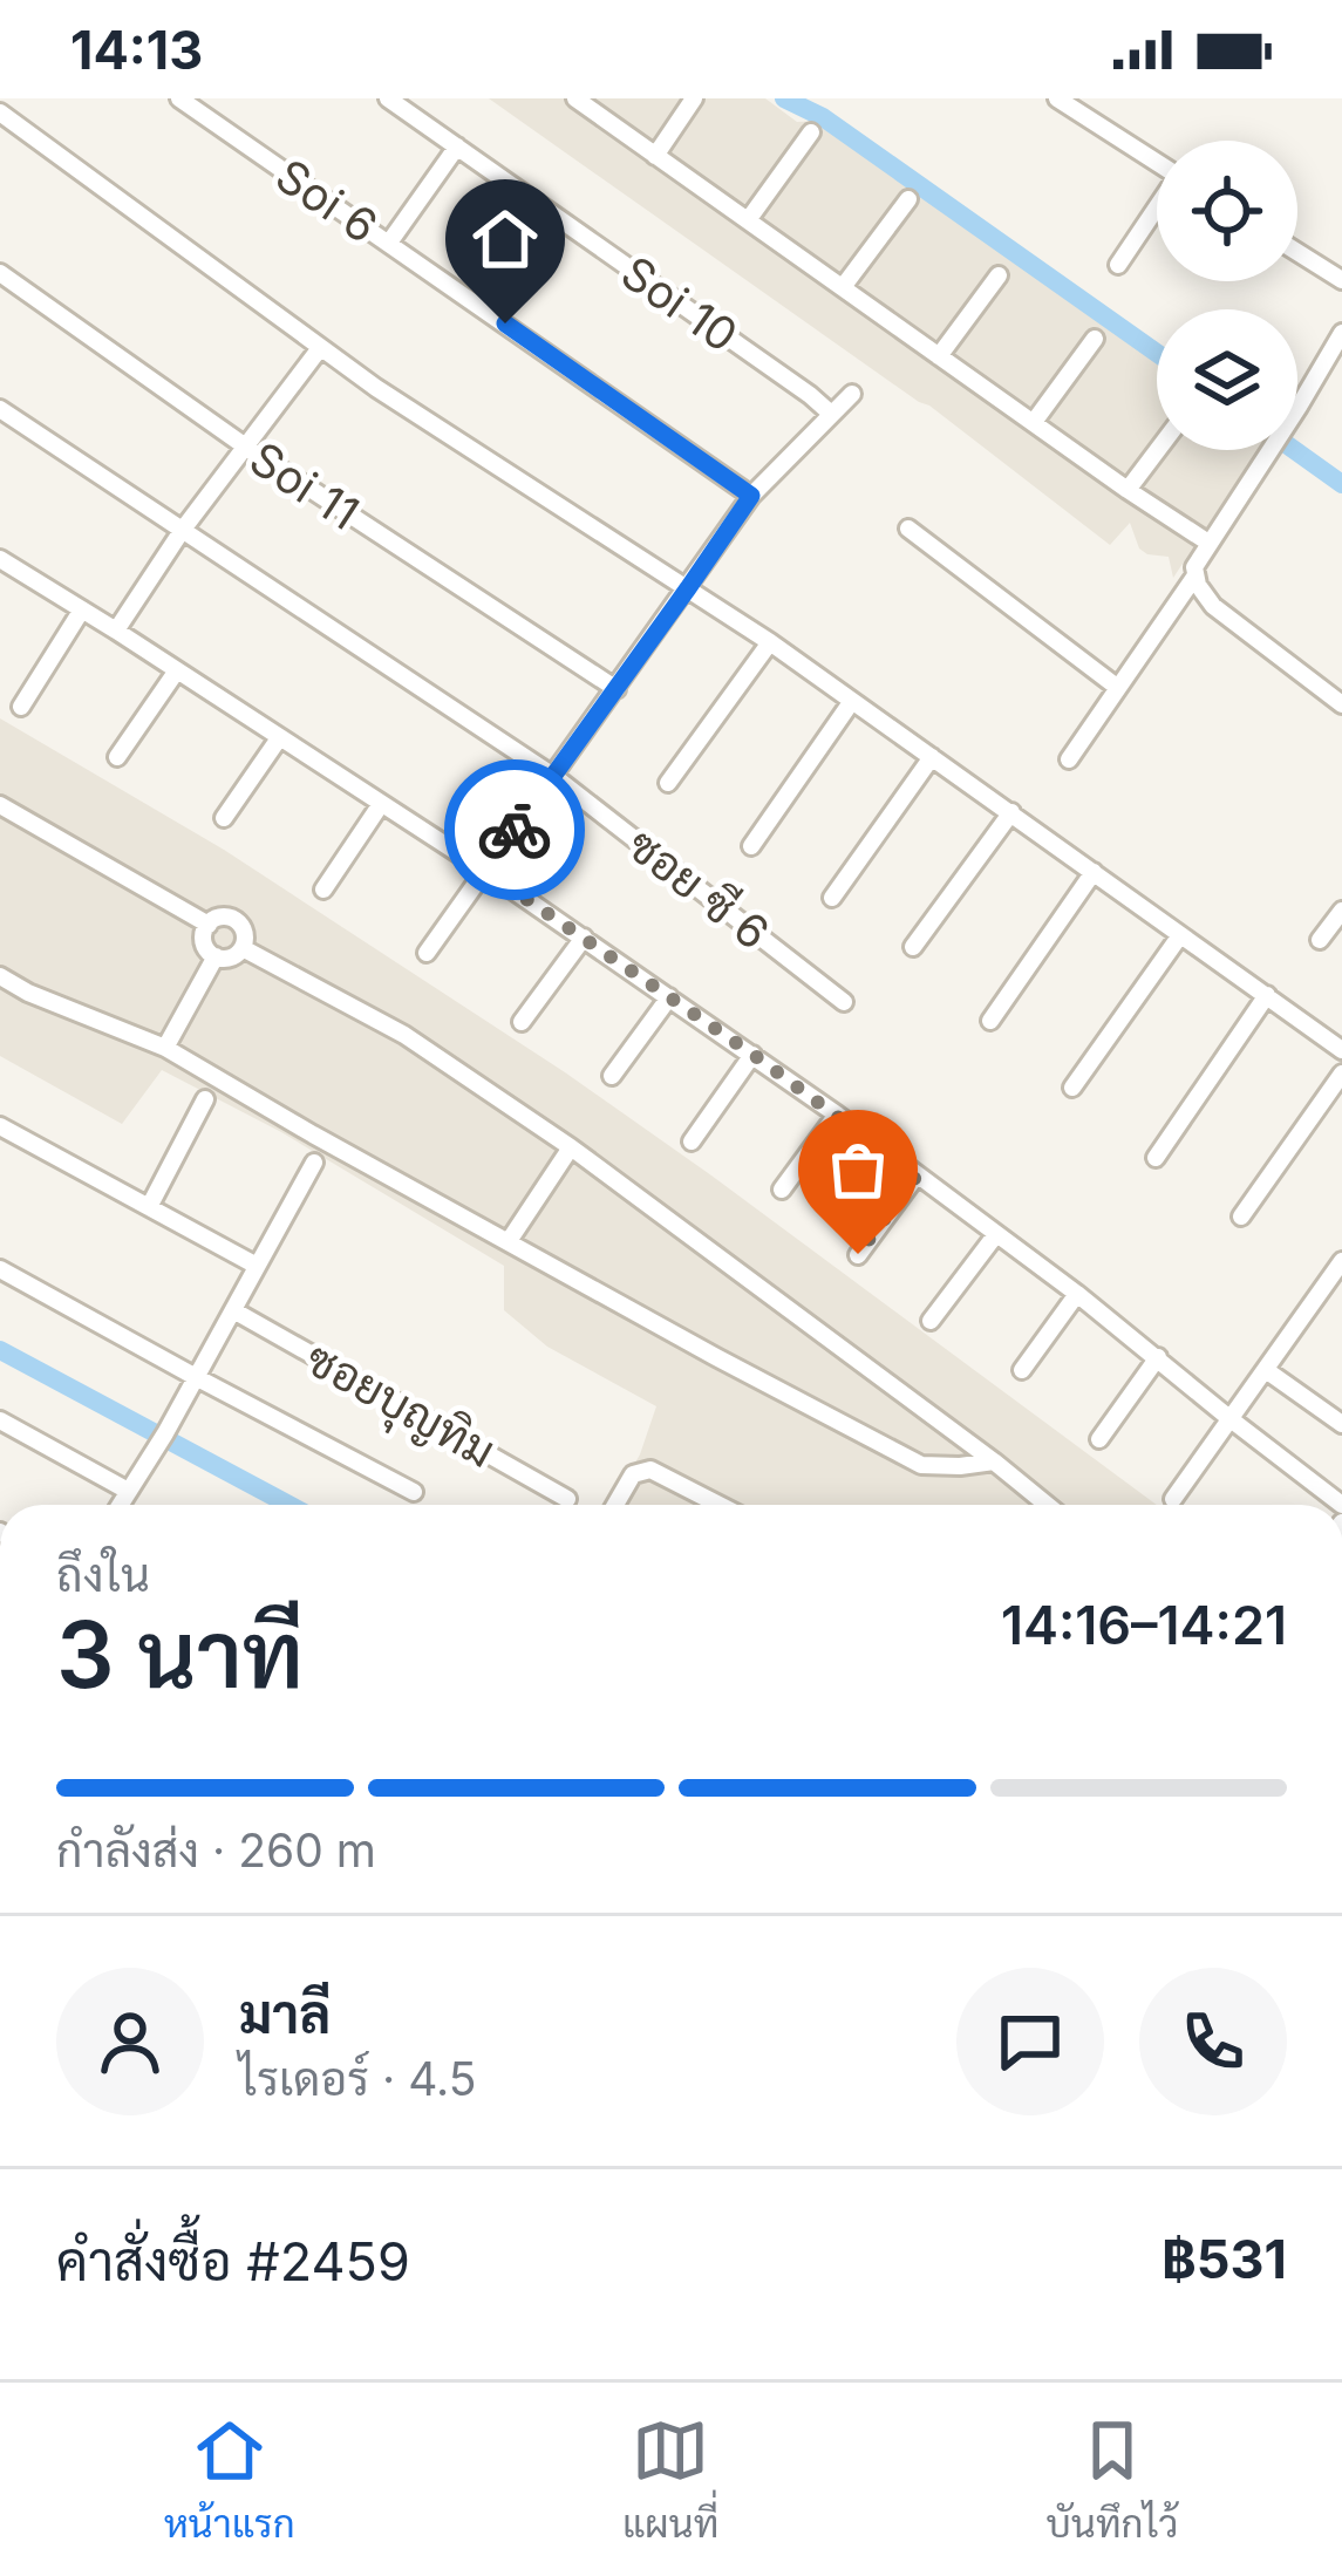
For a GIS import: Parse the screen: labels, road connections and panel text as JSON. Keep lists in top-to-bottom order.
{
  "streets": {
    "street": [
      "Soi 6",
      "Soi 10",
      "Soi 11",
      "ซอย ซี 6",
      "ซอยบุญทิม"
    ]
  },
  "page": {
    "status": "14:13",
    "heading": ["3 นาที", "ถึงใน", "14:16–14:21"],
    "panel": [
      "มาลี",
      "ไรเดอร์ · 4.5",
      "คำสั่งซื้อ #2459",
      "฿531"
    ],
    "bar": "กำลังส่ง · 260 m",
    "tabs": ["หน้าแรก", "แผนที่", "บันทึกไว้"]
  }
}
